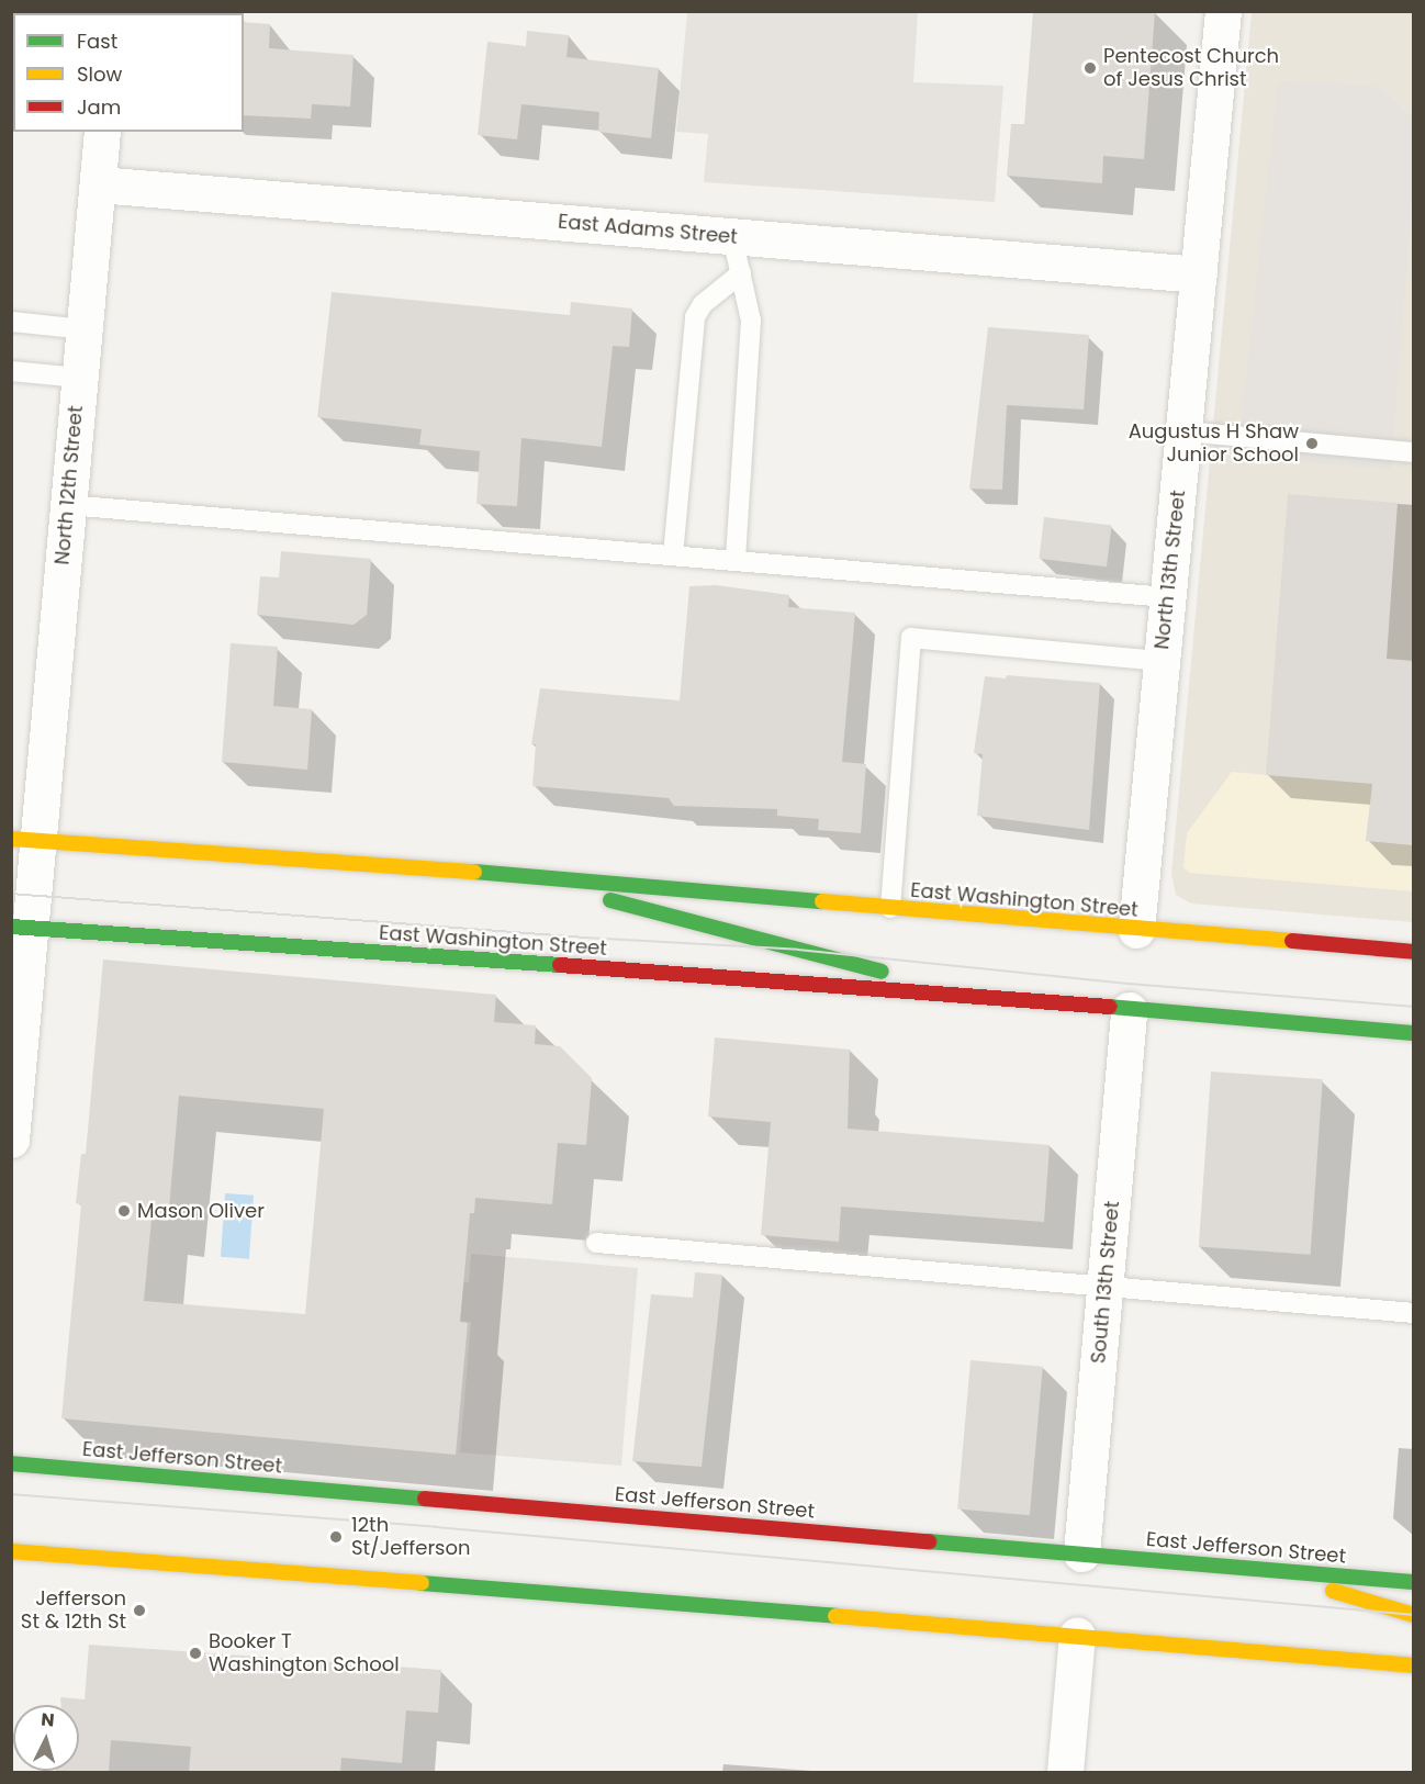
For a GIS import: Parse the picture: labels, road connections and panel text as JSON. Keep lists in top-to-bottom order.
{
  "streets": {
    "main road": ["East Washington Street", "East Jefferson Street"],
    "street": [
      "East Adams Street",
      "North 12th Street",
      "North 13th Street",
      "South 13th Street"
    ]
  },
  "crossings": [
    ["East Adams Street", "North 12th Street"],
    ["East Adams Street", "North 13th Street"],
    ["North 12th Street", "East Washington Street"],
    ["North 13th Street", "East Washington Street"],
    ["East Washington Street", "South 13th Street"],
    ["South 13th Street", "East Jefferson Street"]
  ],
  "places": [
    "Pentecost Church of Jesus Christ",
    "Augustus H Shaw Junior School",
    "Mason Oliver",
    "12th St/Jefferson",
    "Jefferson St & 12th St",
    "Booker T Washington School"
  ],
  "legend": ["Fast", "Slow", "Jam"],
  "north": "top"
}
